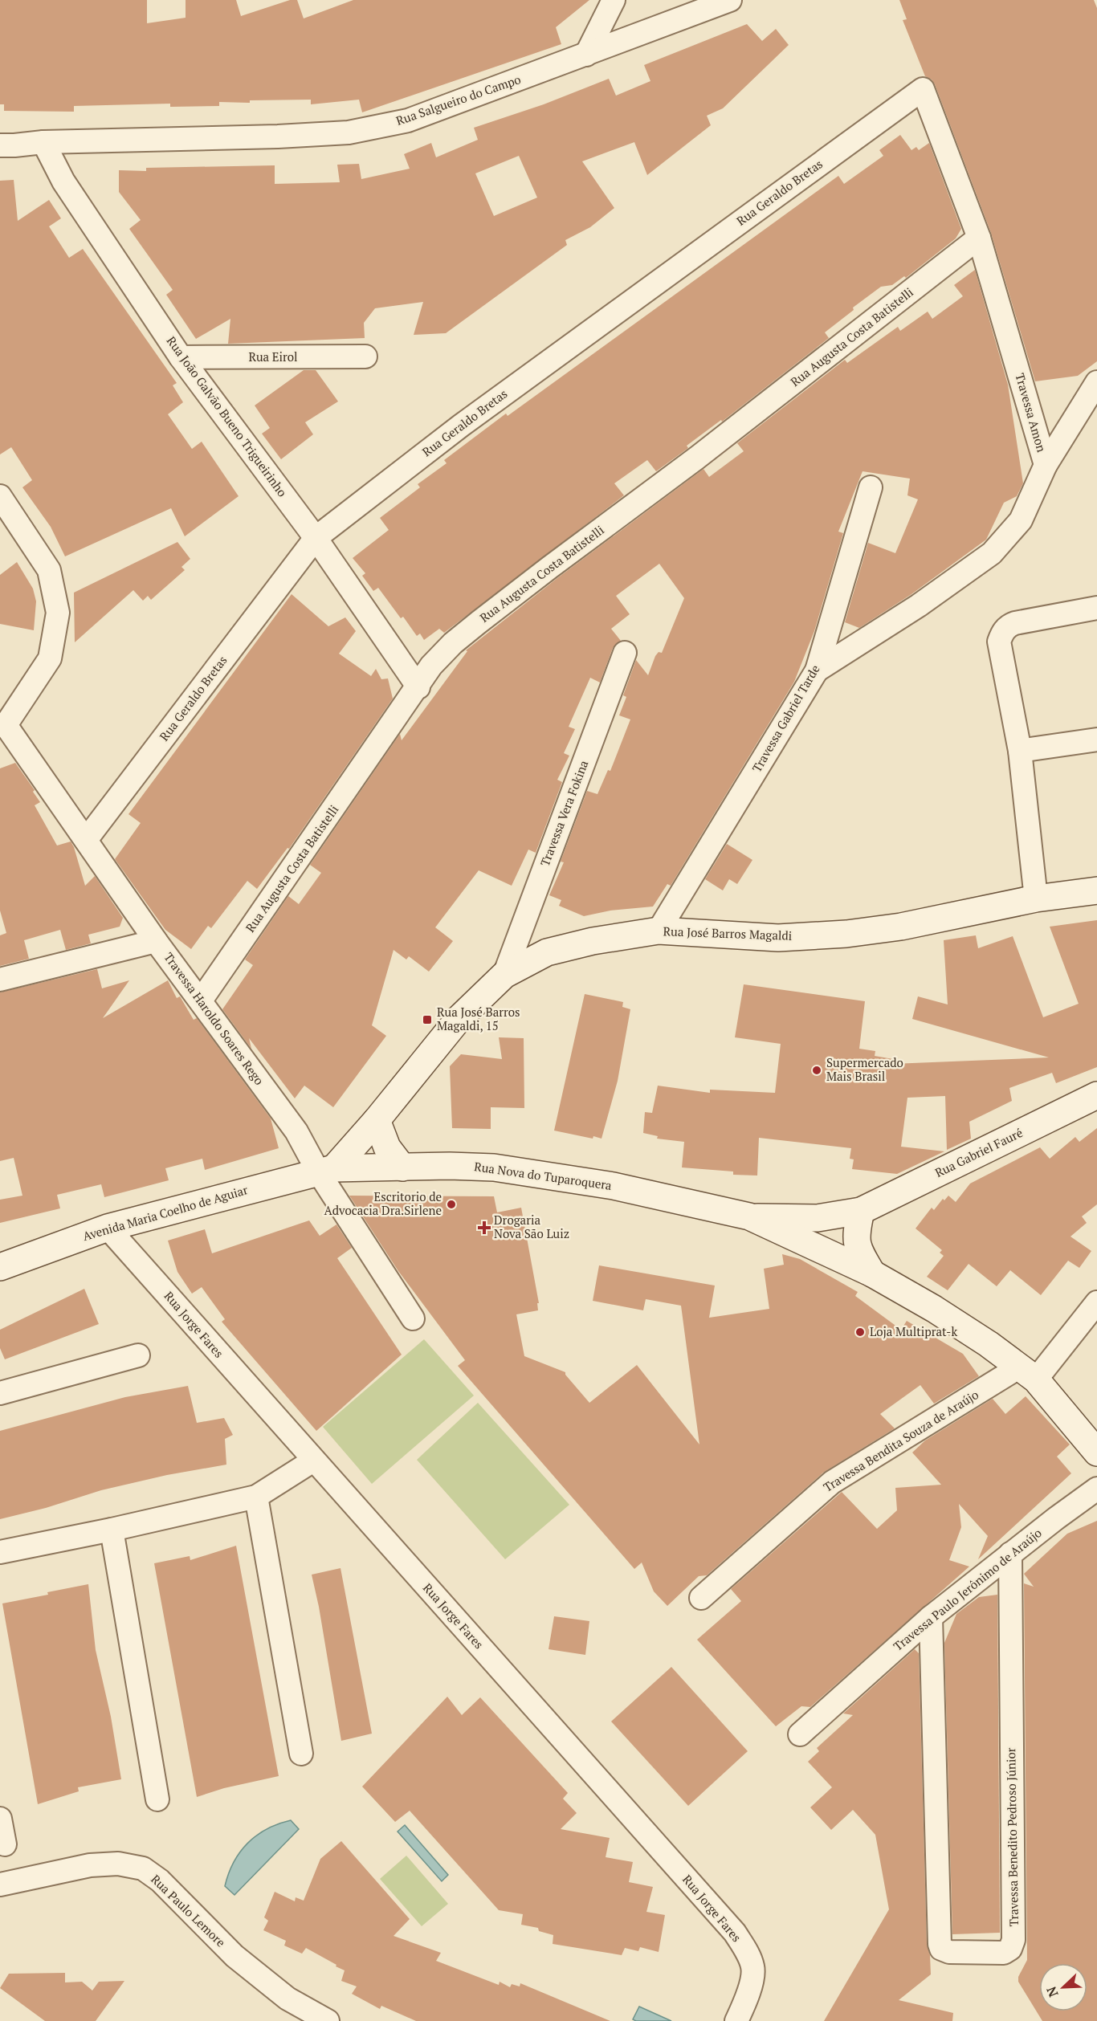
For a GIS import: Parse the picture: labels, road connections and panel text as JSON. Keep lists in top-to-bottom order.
{
  "streets": {
    "main road": [
      "Rua José Barros Magaldi",
      "Rua Gabriel Fauré",
      "Rua Nova do Tuparoquera",
      "Avenida Maria Coelho de Aguiar"
    ],
    "street": [
      "Rua Salgueiro do Campo",
      "Rua Geraldo Bretas",
      "Rua Augusta Costa Batistelli",
      "Rua Eirol",
      "Travessa Amon",
      "Rua João Galvão Bueno Trigueirinho",
      "Travessa Gabriel Tarde",
      "Travessa Vera Fokina",
      "Travessa Haroldo Soares Rego",
      "Rua Jorge Fares",
      "Travessa Bendita Souza de Araújo",
      "Travessa Paulo Jerônimo de Araújo",
      "Travessa Benedito Pedroso Júnior",
      "Rua Paulo Lemore"
    ]
  },
  "crossings": [
    ["Rua Salgueiro do Campo", "Rua João Galvão Bueno Trigueirinho"],
    ["Rua Geraldo Bretas", "Travessa Amon"],
    ["Rua Geraldo Bretas", "Rua João Galvão Bueno Trigueirinho"],
    ["Rua Geraldo Bretas", "Travessa Haroldo Soares Rego"],
    ["Rua Augusta Costa Batistelli", "Travessa Amon"],
    ["Rua Augusta Costa Batistelli", "Rua João Galvão Bueno Trigueirinho"],
    ["Rua Augusta Costa Batistelli", "Travessa Haroldo Soares Rego"],
    ["Rua Eirol", "Rua João Galvão Bueno Trigueirinho"],
    ["Travessa Amon", "Travessa Gabriel Tarde"],
    ["Travessa Gabriel Tarde", "Rua José Barros Magaldi"],
    ["Travessa Vera Fokina", "Rua José Barros Magaldi"],
    ["Rua José Barros Magaldi", "Travessa Haroldo Soares Rego"],
    ["Rua José Barros Magaldi", "Rua Nova do Tuparoquera"],
    ["Rua José Barros Magaldi", "Avenida Maria Coelho de Aguiar"],
    ["Travessa Haroldo Soares Rego", "Rua Nova do Tuparoquera"],
    ["Travessa Haroldo Soares Rego", "Avenida Maria Coelho de Aguiar"],
    ["Rua Gabriel Fauré", "Rua Nova do Tuparoquera"],
    ["Rua Nova do Tuparoquera", "Avenida Maria Coelho de Aguiar"],
    ["Rua Nova do Tuparoquera", "Travessa Bendita Souza de Araújo"],
    ["Avenida Maria Coelho de Aguiar", "Rua Jorge Fares"],
    ["Travessa Paulo Jerônimo de Araújo", "Travessa Benedito Pedroso Júnior"]
  ],
  "places": {
    "transit": ["Rua José Barros Magaldi, 15"],
    "other": ["Supermercado Mais Brasil", "Escritorio de Advocacia Dra.Sirlene", "Loja Multiprat-k"],
    "health": ["Drogaria Nova São Luiz"]
  },
  "north": "bottom left"
}
